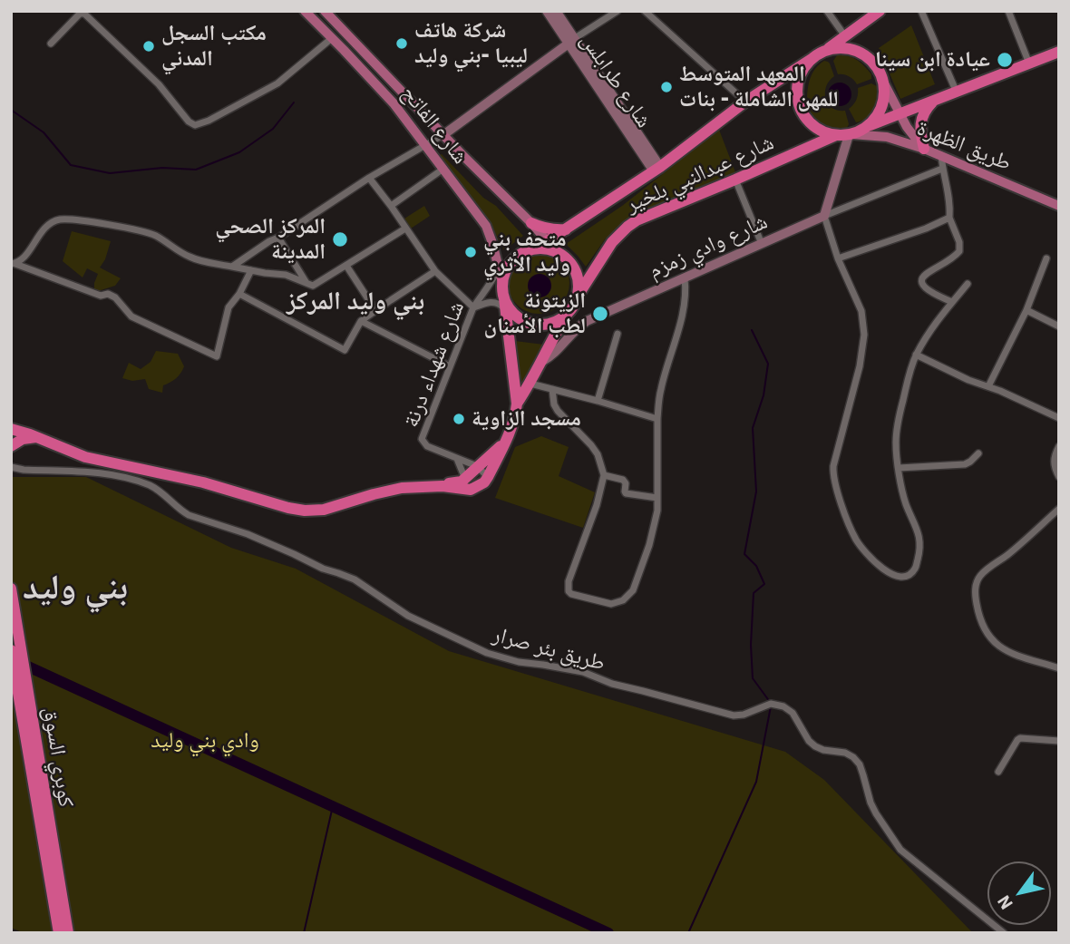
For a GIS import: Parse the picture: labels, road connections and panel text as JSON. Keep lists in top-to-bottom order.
{
  "streets": {
    "highway": ["شارع عبدالنبي بلخير", "كوبري السوق"],
    "main road": [
      "شارع طرابلس",
      "شارع الفاتح",
      "طريق الظهرة",
      "شارع وادي زمزم"
    ],
    "street": ["شارع شهداء درنة", "طريق بئر صرار"]
  },
  "crossings": [
    ["شارع الفاتح", "شارع عبدالنبي بلخير"],
    ["شارع الفاتح", "شارع شهداء درنة"],
    ["طريق الظهرة", "شارع عبدالنبي بلخير"]
  ],
  "districts": ["بني وليد المركز", "بني وليد"],
  "parks": ["وادي بني وليد"],
  "places": [
    "شركة هاتف ليبيا -بني وليد",
    "مكتب السجل المدني",
    "عيادة ابن سينا",
    "المعهد المتوسط للمهن الشاملة - بنات",
    "المركز الصحي المدينة",
    "متحف بني وليد الأثري",
    "الزيتونة لطب الأسنان",
    "مسجد الزاوية"
  ],
  "north": "bottom left"
}
